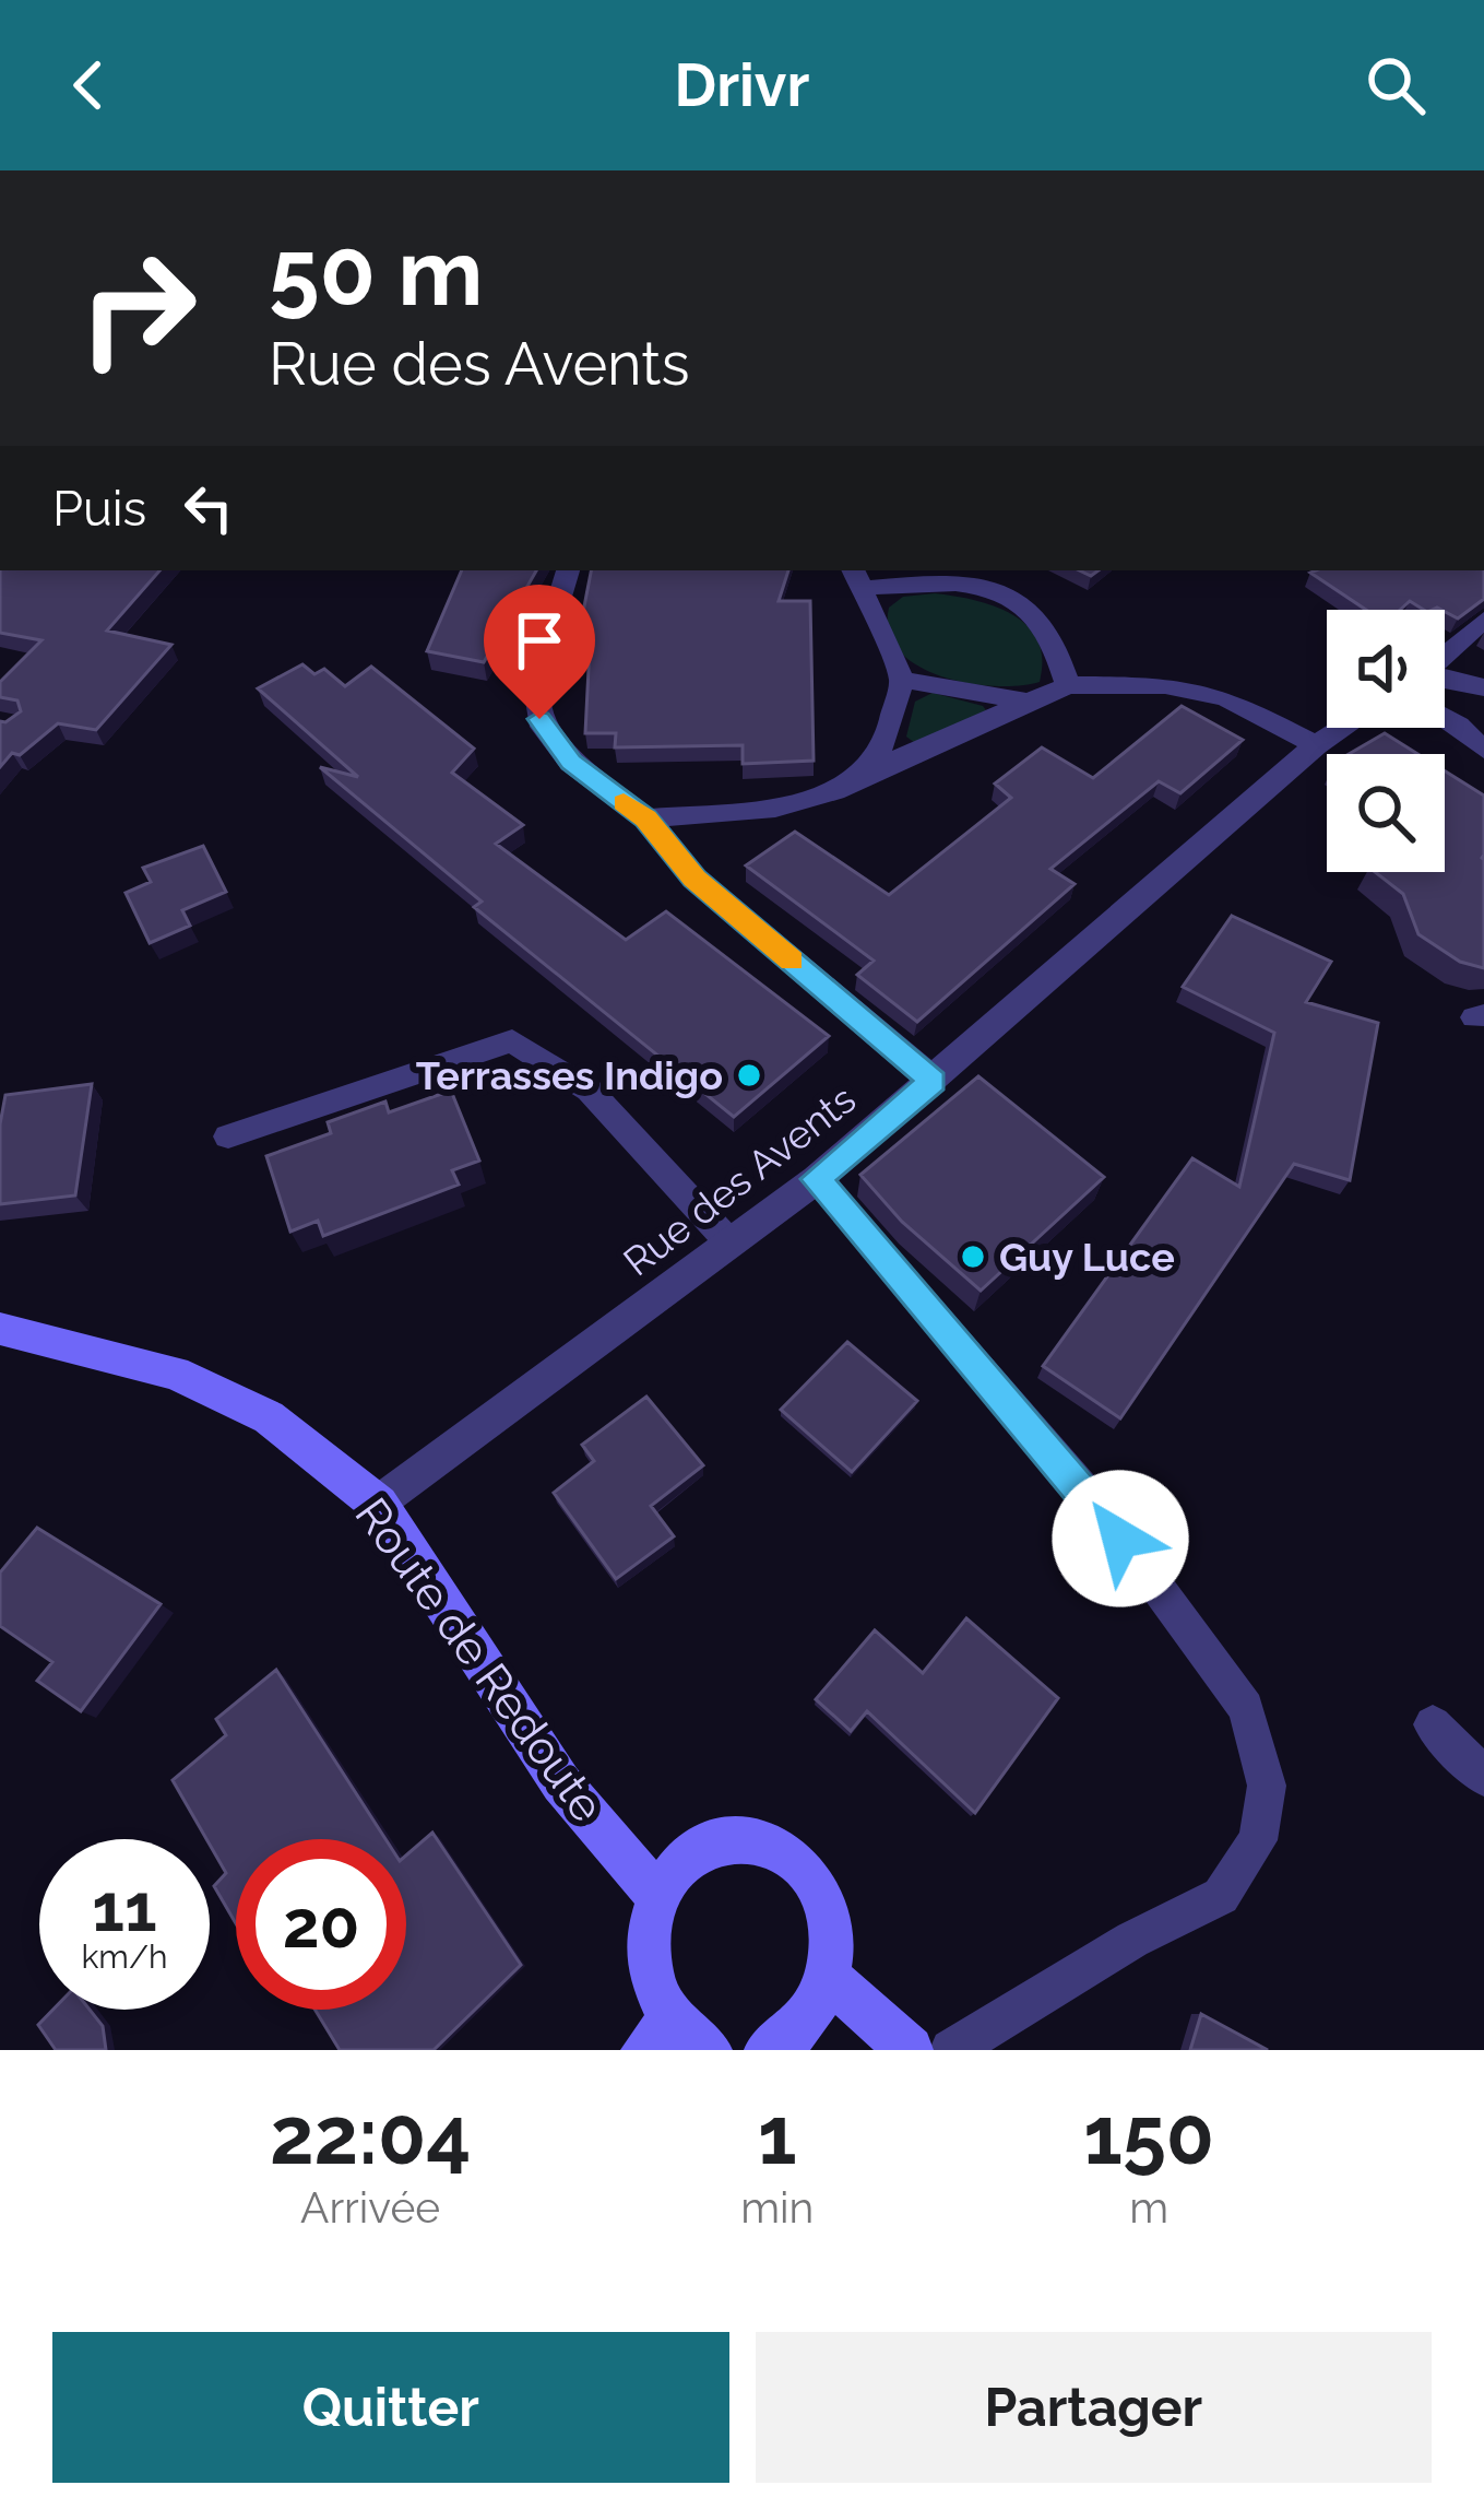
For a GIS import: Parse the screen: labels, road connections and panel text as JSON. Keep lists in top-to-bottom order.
{
  "streets": {
    "main road": ["Route de Redoute"],
    "street": ["Rue des Avents"]
  },
  "crossings": [
    ["Rue des Avents", "Route de Redoute"]
  ],
  "places": ["Terrasses Indigo", "Guy Luce"],
  "page": {
    "header": "Drivr",
    "turn": ["50 m", "Rue des Avents"],
    "then": "Puis",
    "speed": "11 km/h",
    "limit": "20",
    "eta": [
      "22:04",
      "Arrivée",
      "1",
      "min",
      "150",
      "m"
    ],
    "buttons": ["Quitter", "Partager"]
  }
}
